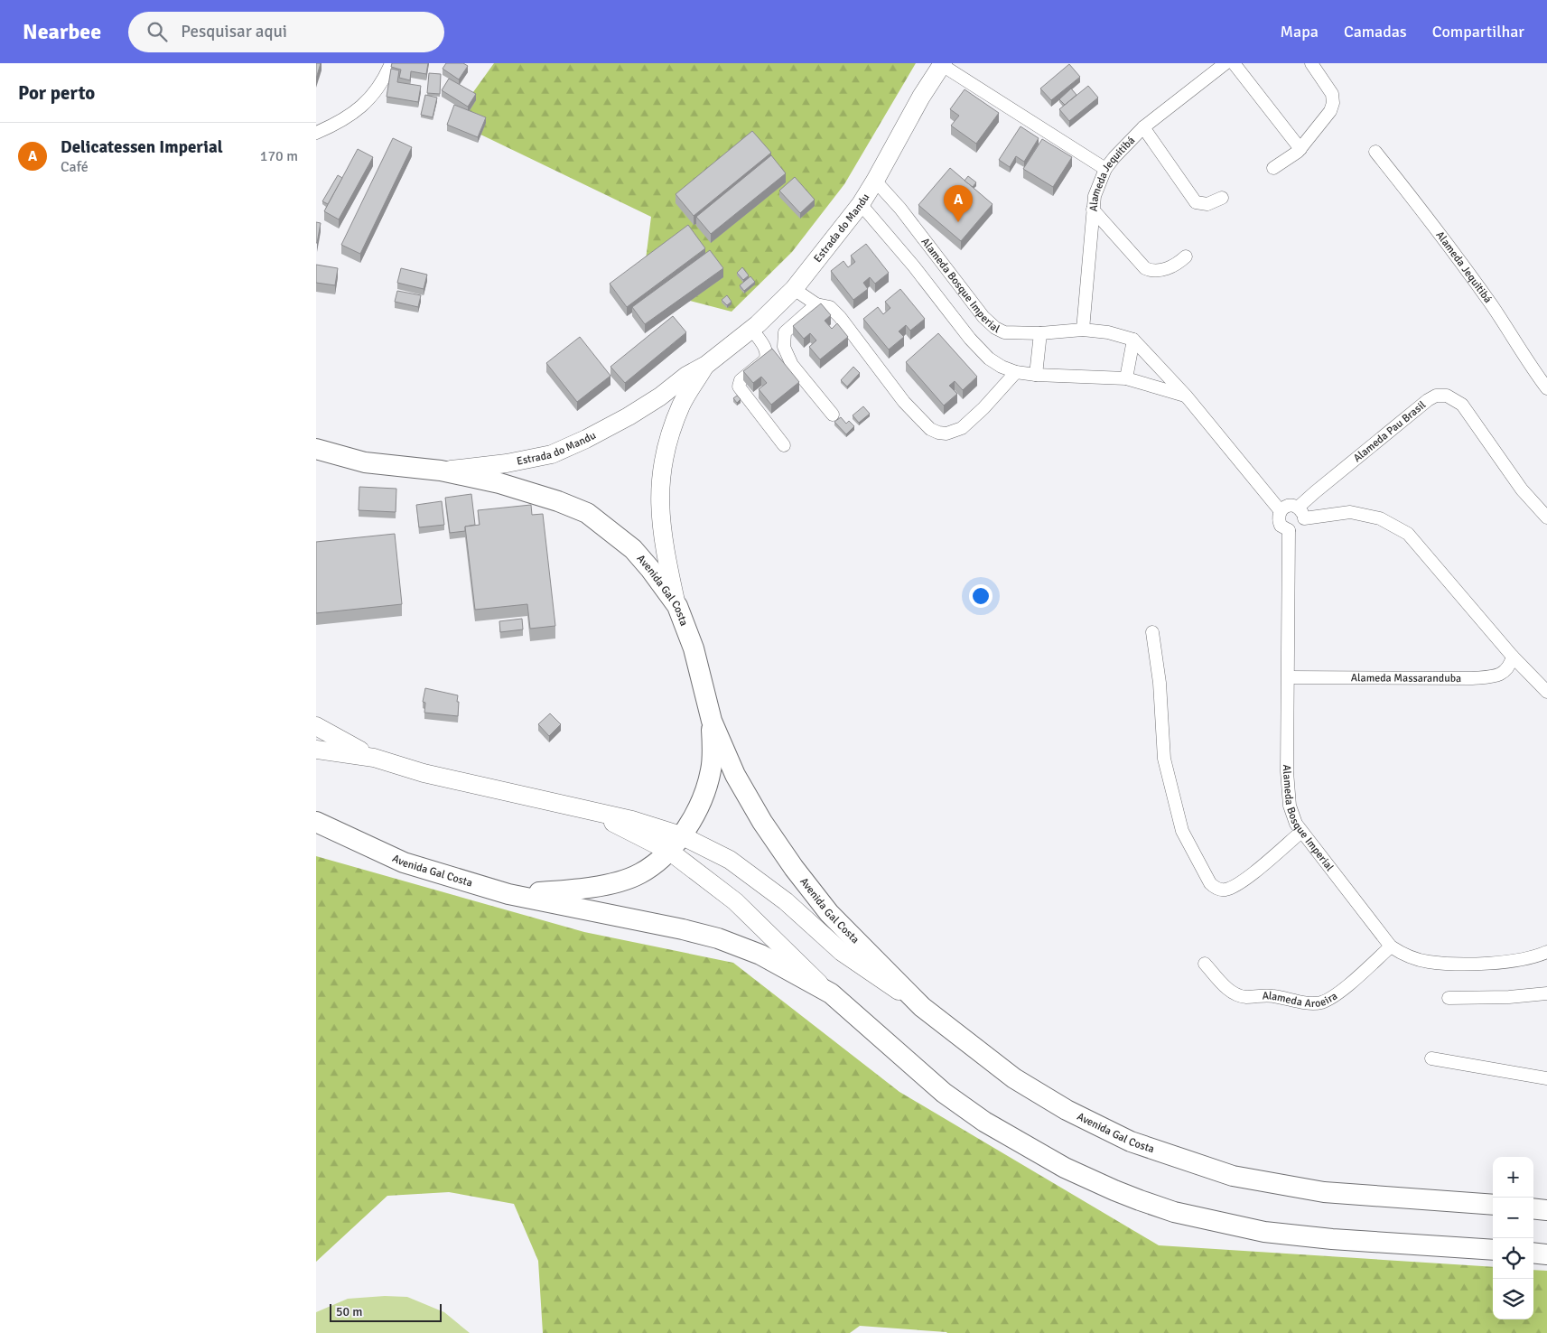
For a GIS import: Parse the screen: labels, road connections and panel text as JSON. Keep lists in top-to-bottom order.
{
  "streets": {
    "main road": ["Estrada do Mandu", "Avenida Gal Costa"],
    "street": [
      "Alameda Jequitibá",
      "Alameda Bosque Imperial",
      "Alameda Pau Brasil",
      "Alameda Massaranduba",
      "Alameda Aroeira"
    ]
  },
  "crossings": [
    ["Alameda Jequitibá", "Alameda Bosque Imperial"],
    ["Estrada do Mandu", "Alameda Bosque Imperial"],
    ["Estrada do Mandu", "Avenida Gal Costa"],
    ["Alameda Bosque Imperial", "Alameda Pau Brasil"],
    ["Alameda Bosque Imperial", "Alameda Massaranduba"],
    ["Alameda Bosque Imperial", "Alameda Aroeira"]
  ],
  "scale_bar": "50 m",
  "page": {
    "header": "Nearbee",
    "search": "Pesquisar aqui",
    "nav": ["Mapa", "Camadas", "Compartilhar"],
    "heading": "Por perto",
    "list": [
      {
        "mark": "A",
        "name": "Delicatessen Imperial",
        "note": "Café",
        "value": "170 m"
      }
    ],
    "pins": "A",
    "map_buttons": ["+", "−"],
    "scale": "50 m"
  }
}
